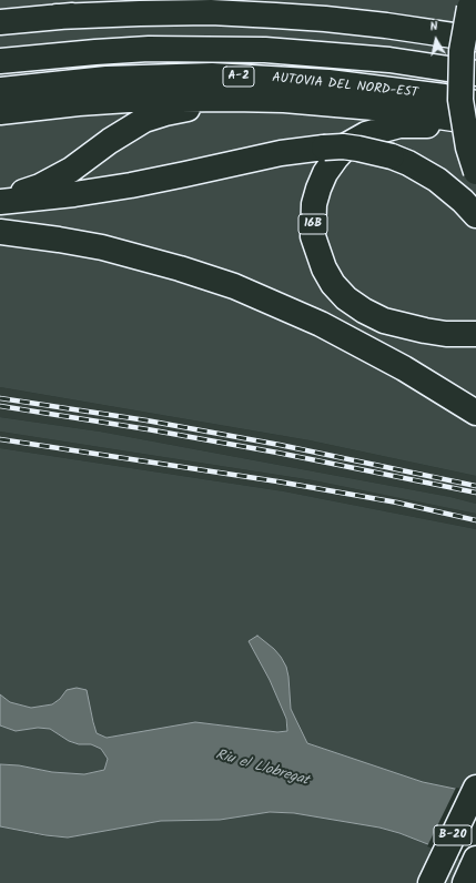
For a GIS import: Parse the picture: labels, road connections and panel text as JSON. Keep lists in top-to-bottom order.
{
  "streets": {
    "highway": [
      "A-2",
      "AUTOVIA DEL NORD-EST",
      "16B",
      "B-20"
    ]
  },
  "water": ["Riu el Llobregat"],
  "north": "top"
}
